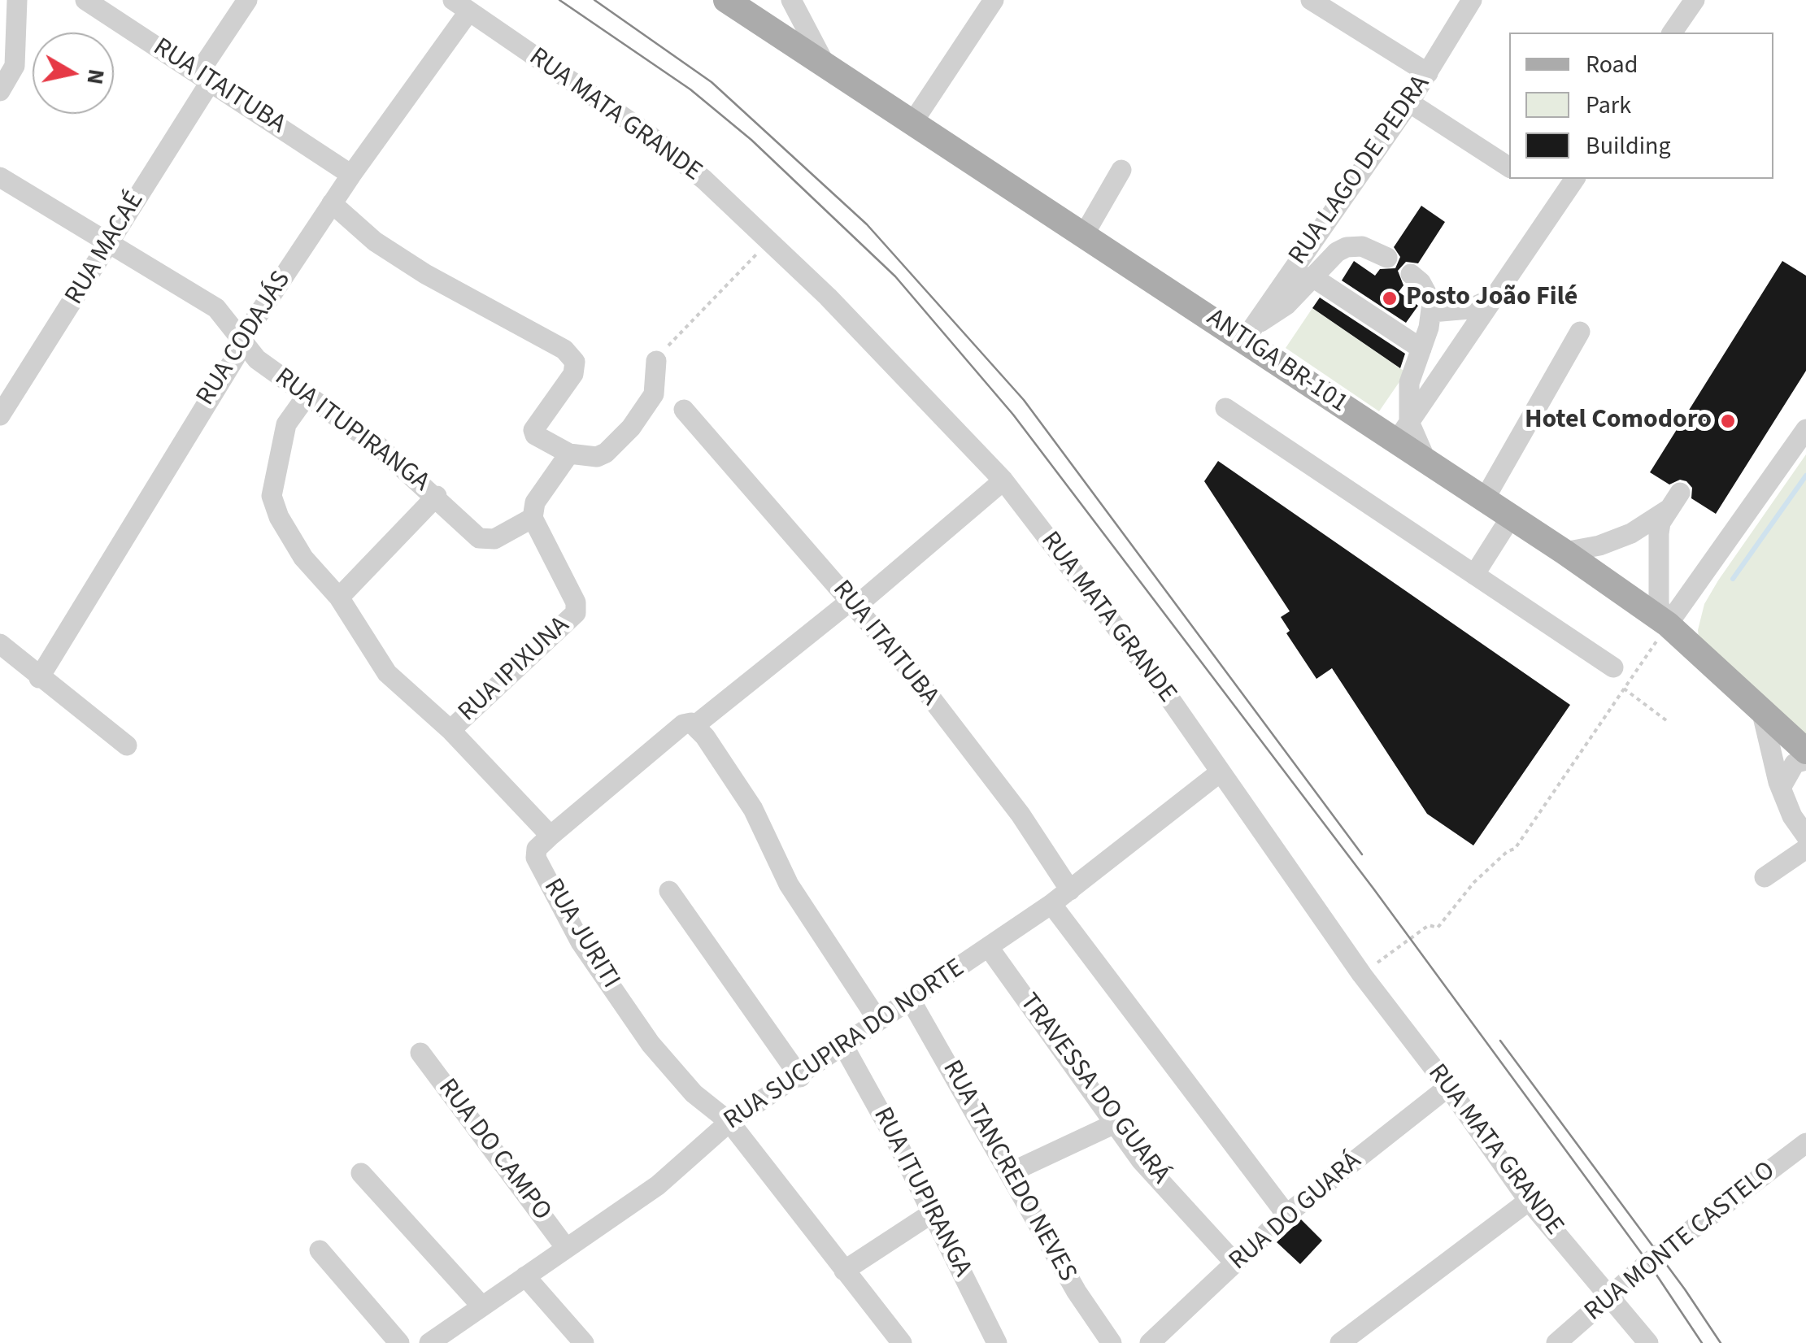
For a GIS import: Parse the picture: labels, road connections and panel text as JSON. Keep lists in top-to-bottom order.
{
  "streets": {
    "main road": ["ANTIGA BR-101"],
    "street": [
      "RUA ITAITUBA",
      "RUA MATA GRANDE",
      "RUA LAGO DE PEDRA",
      "RUA MACAÉ",
      "RUA CODAJÁS",
      "RUA ITUPIRANGA",
      "RUA IPIXUNA",
      "RUA JURITI",
      "RUA SUCUPIRA DO NORTE",
      "TRAVESSA DO GUARÁ",
      "RUA DO CAMPO",
      "RUA TANCREDO NEVES",
      "RUA DO GUARÁ",
      "RUA MONTE CASTELO"
    ]
  },
  "crossings": [
    ["RUA ITAITUBA", "RUA MACAÉ"],
    ["RUA ITAITUBA", "RUA CODAJÁS"],
    ["RUA ITAITUBA", "RUA SUCUPIRA DO NORTE"],
    ["RUA MATA GRANDE", "RUA CODAJÁS"],
    ["RUA MATA GRANDE", "RUA SUCUPIRA DO NORTE"],
    ["RUA MATA GRANDE", "RUA DO GUARÁ"],
    ["RUA MATA GRANDE", "RUA MONTE CASTELO"],
    ["RUA LAGO DE PEDRA", "ANTIGA BR-101"],
    ["RUA MACAÉ", "RUA ITUPIRANGA"],
    ["RUA CODAJÁS", "RUA ITUPIRANGA"],
    ["RUA ITUPIRANGA", "RUA IPIXUNA"],
    ["RUA ITUPIRANGA", "RUA SUCUPIRA DO NORTE"],
    ["RUA JURITI", "RUA SUCUPIRA DO NORTE"],
    ["RUA SUCUPIRA DO NORTE", "TRAVESSA DO GUARÁ"],
    ["RUA SUCUPIRA DO NORTE", "RUA DO CAMPO"],
    ["RUA SUCUPIRA DO NORTE", "RUA TANCREDO NEVES"],
    ["TRAVESSA DO GUARÁ", "RUA DO GUARÁ"]
  ],
  "places": ["Posto João Filé", "Hotel Comodoro"],
  "legend": ["Road", "Park", "Building"],
  "north": "right"
}
